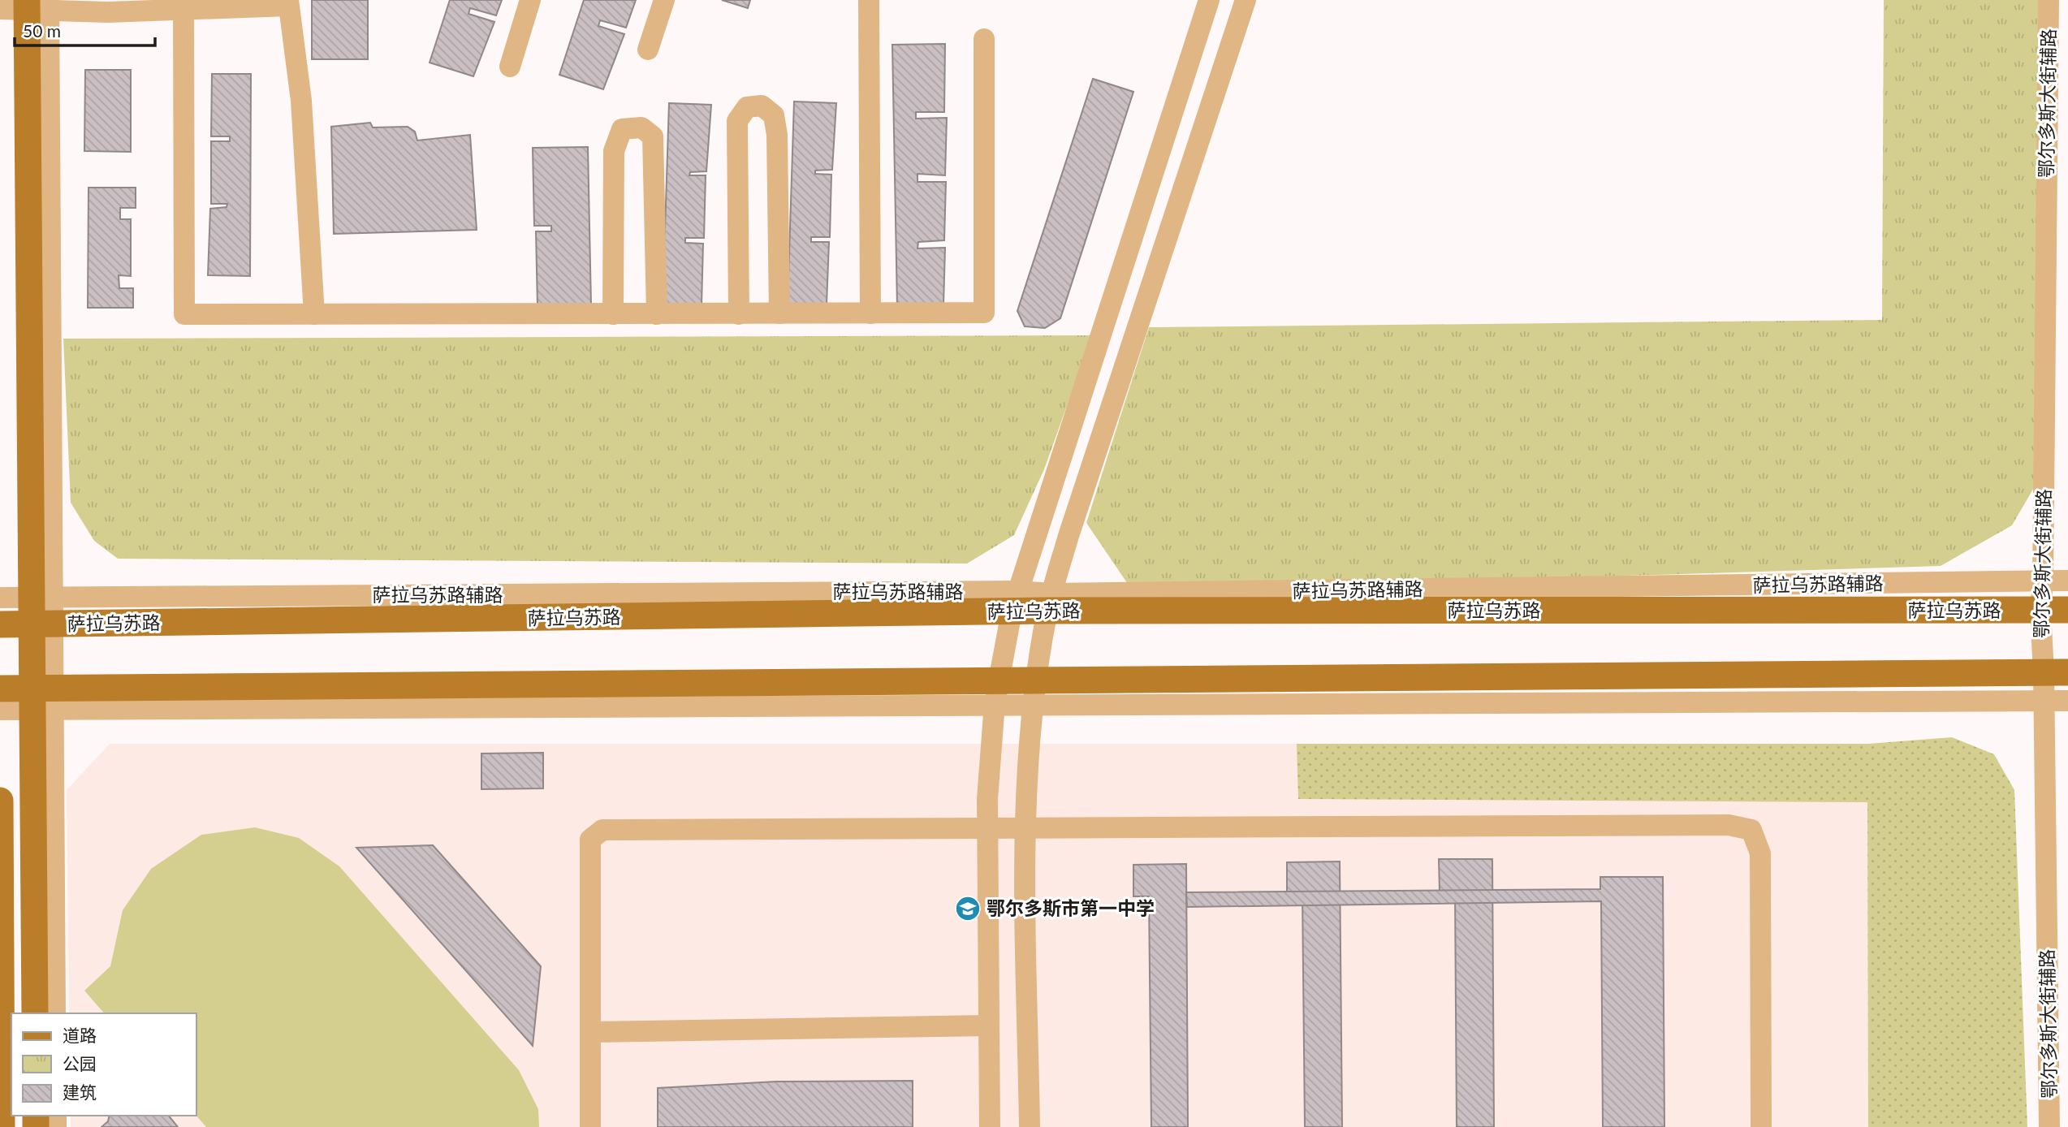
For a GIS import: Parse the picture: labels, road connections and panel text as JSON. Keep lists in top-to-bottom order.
{
  "streets": {
    "main road": ["萨拉乌苏路"],
    "street": ["鄂尔多斯大街辅路", "萨拉乌苏路辅路"]
  },
  "crossings": [
    ["鄂尔多斯大街辅路", "萨拉乌苏路辅路"],
    ["鄂尔多斯大街辅路", "萨拉乌苏路"],
    ["萨拉乌苏路辅路", "萨拉乌苏路"]
  ],
  "places": {
    "school or university": ["鄂尔多斯市第一中学"]
  },
  "legend": ["道路", "公园", "建筑"],
  "scale_bar": "50 m"
}
